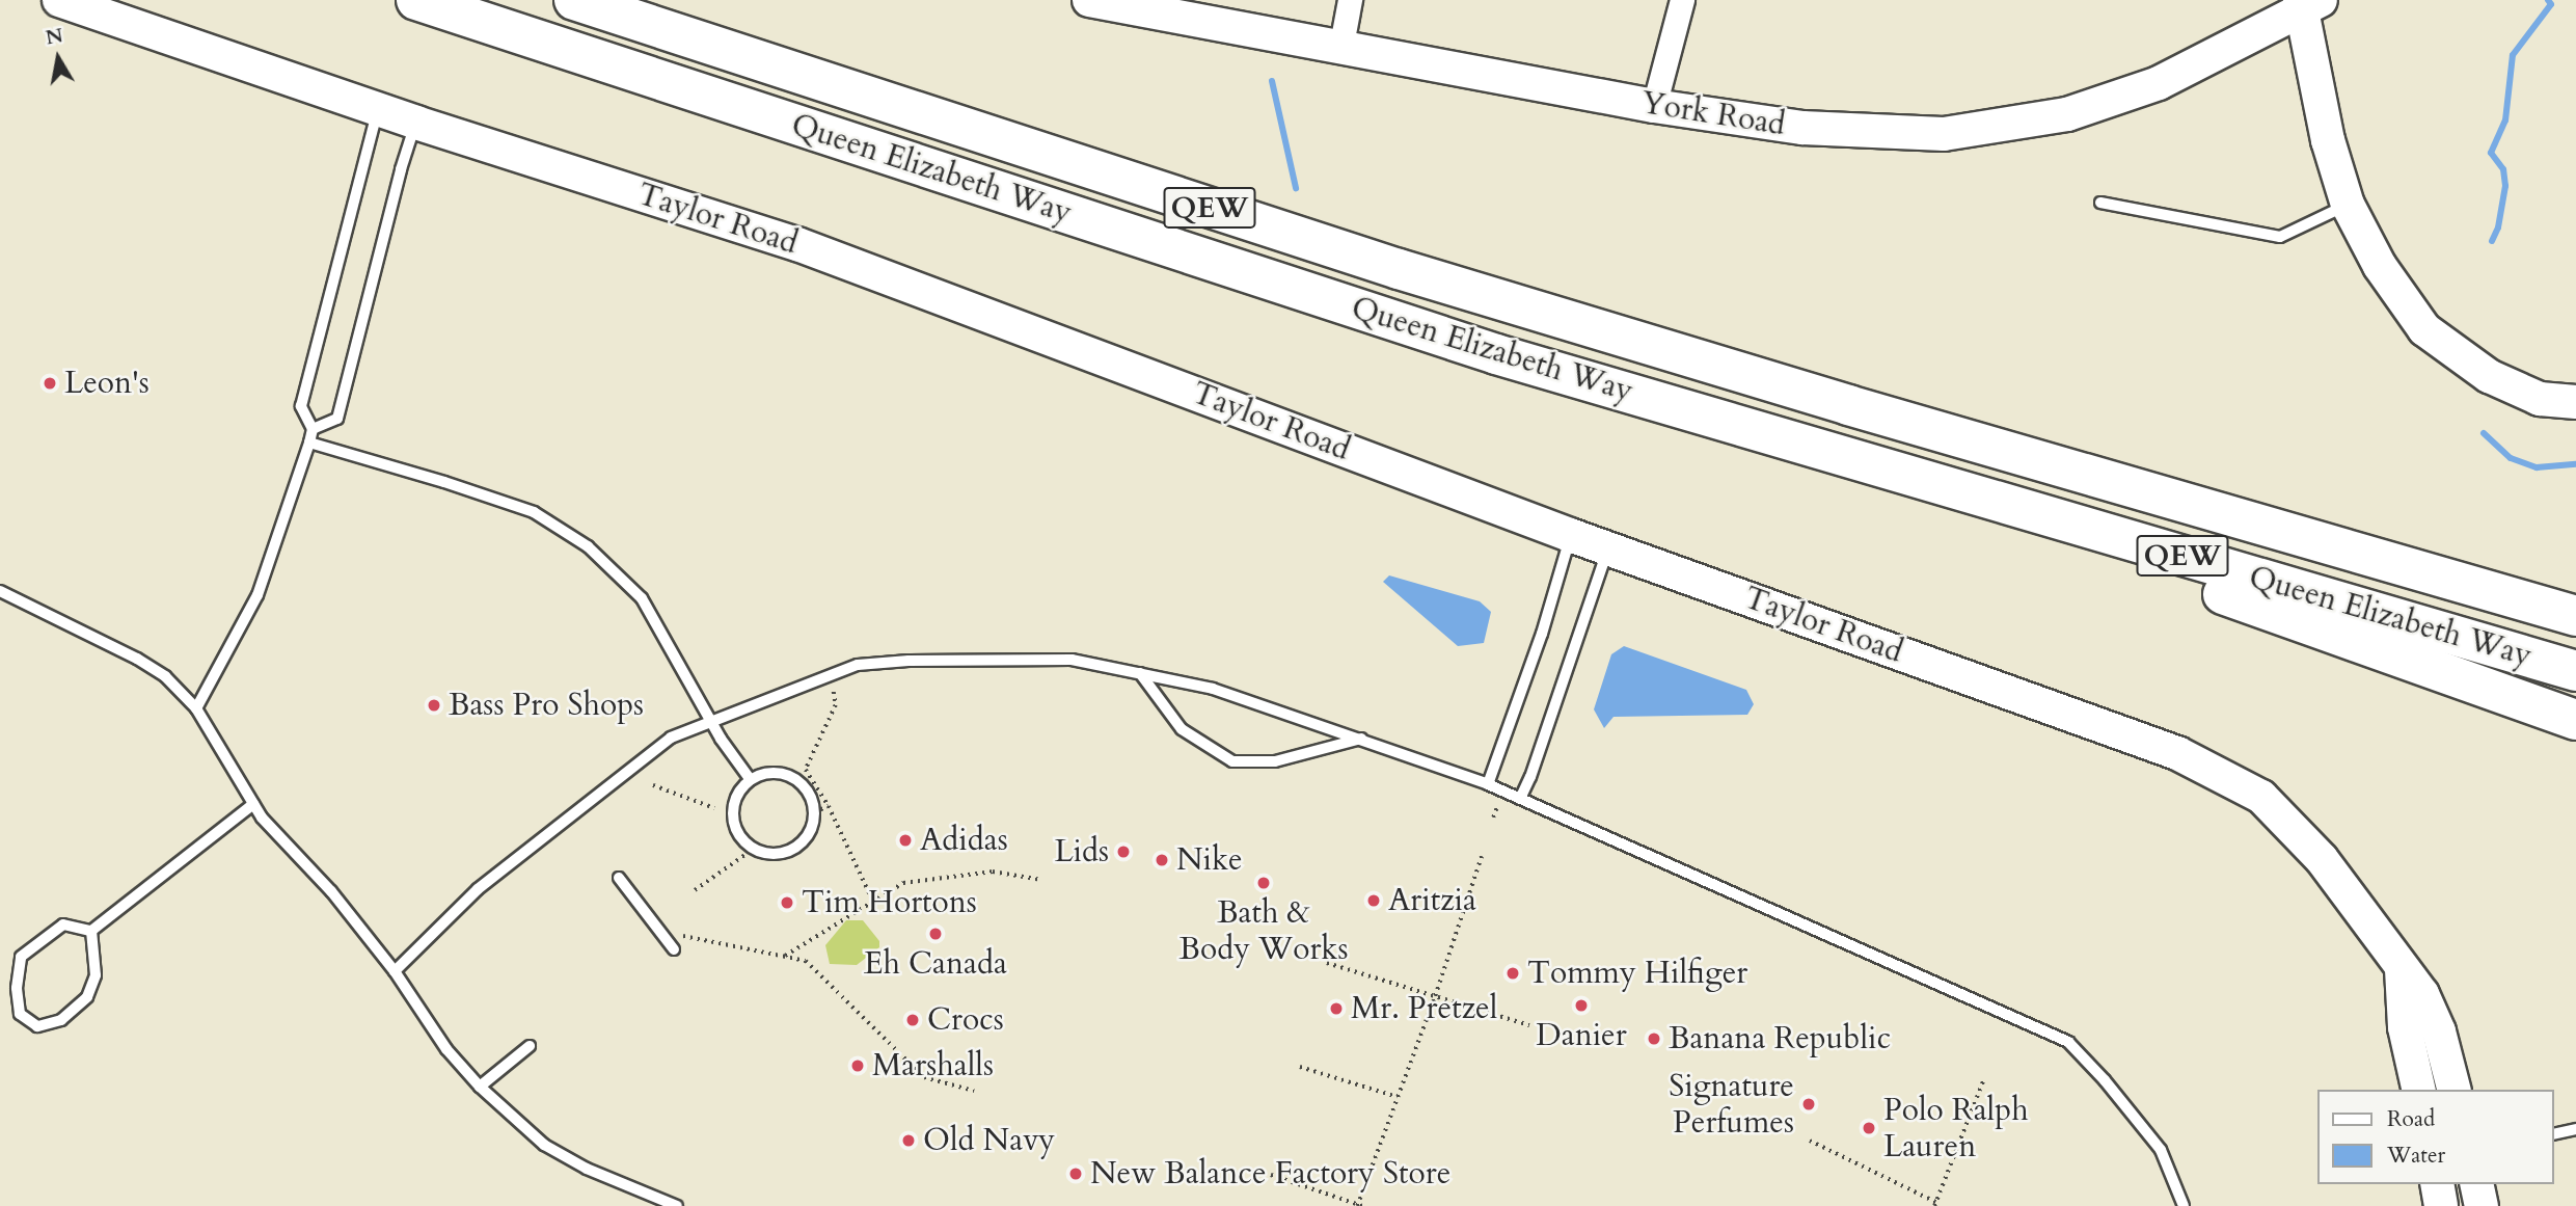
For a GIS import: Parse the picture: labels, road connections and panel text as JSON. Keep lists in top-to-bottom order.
{
  "streets": {
    "highway": ["Queen Elizabeth Way", "QEW"],
    "main road": ["York Road", "Taylor Road"]
  },
  "places": [
    "Leon's",
    "Bass Pro Shops",
    "Adidas",
    "Lids",
    "Nike",
    "Bath & Body Works",
    "Aritzia",
    "Tim Hortons",
    "Eh Canada",
    "Tommy Hilfiger",
    "Danier",
    "Mr. Pretzel",
    "Crocs",
    "Banana Republic",
    "Marshalls",
    "Signature Perfumes",
    "Polo Ralph Lauren",
    "Old Navy",
    "New Balance Factory Store"
  ],
  "legend": ["Road", "Water"],
  "north": "top"
}
